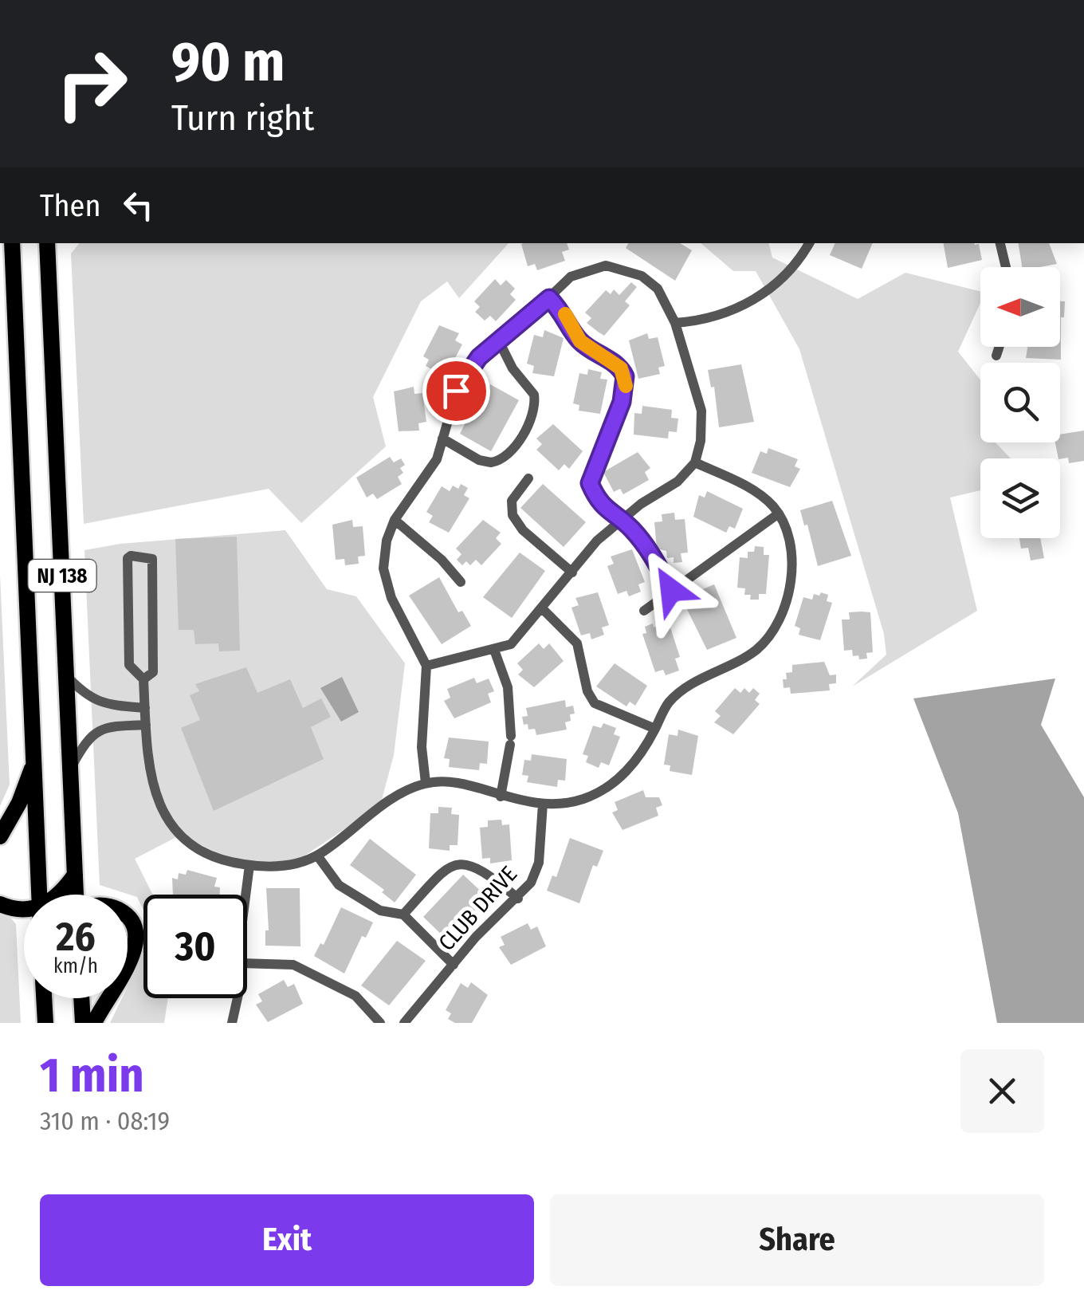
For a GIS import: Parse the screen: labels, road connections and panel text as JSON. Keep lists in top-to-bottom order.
{
  "streets": {
    "highway": ["NJ 138"],
    "street": ["CLUB DRIVE"]
  },
  "north": "left",
  "page": {
    "turn": ["90 m", "Turn right"],
    "then": "Then",
    "speed": "26 km/h",
    "limit": "30",
    "heading": ["1 min", "310 m · 08:19"],
    "buttons": ["Exit", "Share"]
  }
}
